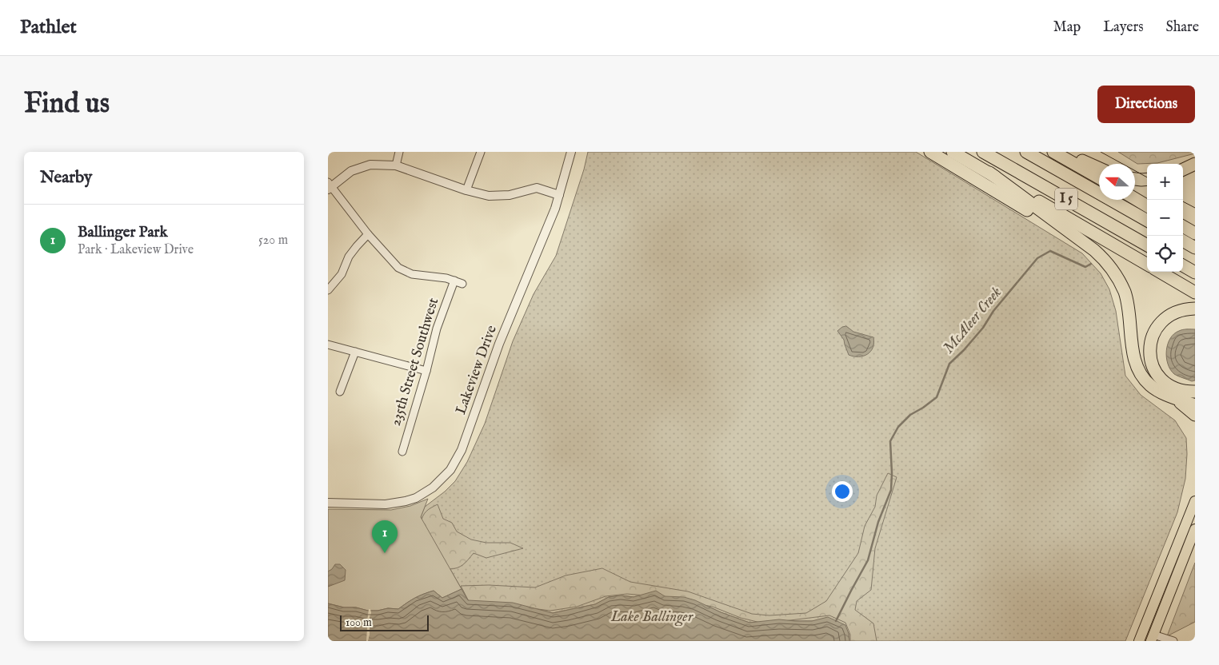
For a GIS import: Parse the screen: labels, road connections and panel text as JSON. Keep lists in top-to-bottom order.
{
  "streets": {
    "highway": ["I 5"],
    "street": ["235th Street Southwest", "Lakeview Drive"]
  },
  "water": ["McAleer Creek", "Lake Ballinger"],
  "scale_bar": "100 m",
  "north": "left",
  "page": {
    "header": "Pathlet",
    "nav": ["Map", "Layers", "Share"],
    "buttons": "Directions",
    "title": "Find us",
    "heading": "Nearby",
    "map_buttons": ["+", "−"],
    "list": [
      {
        "mark": "1",
        "name": "Ballinger Park",
        "note": "Park · Lakeview Drive",
        "value": "520 m"
      }
    ],
    "pins": "1",
    "scale": "100 m"
  }
}
